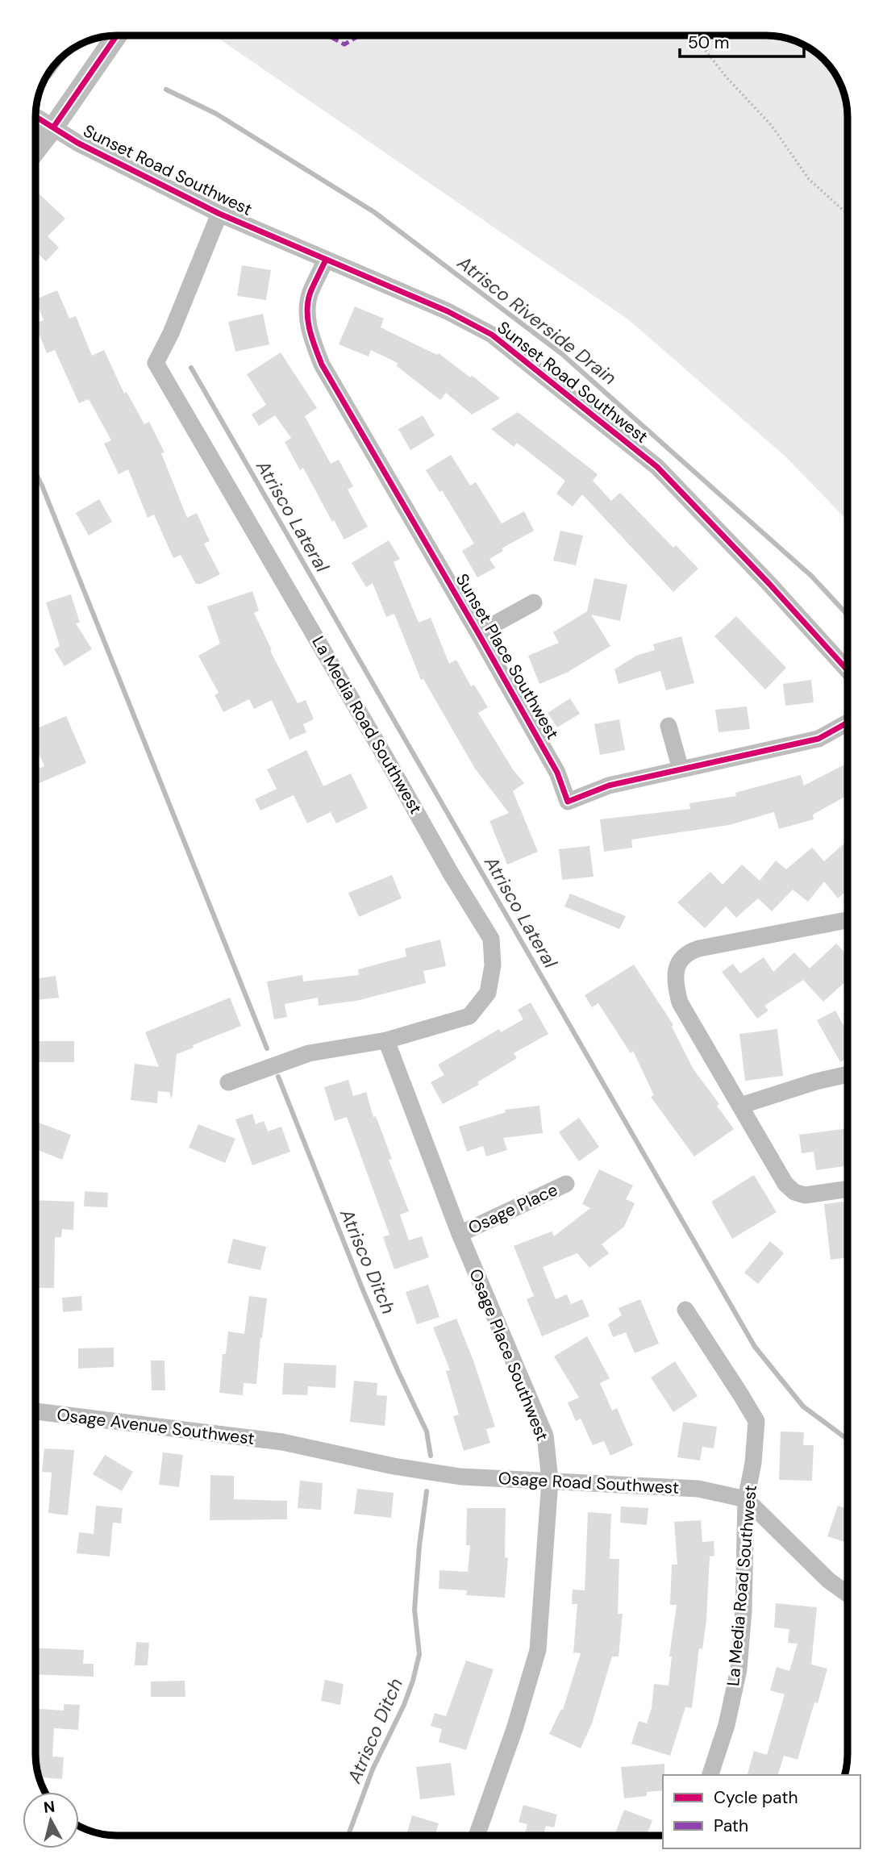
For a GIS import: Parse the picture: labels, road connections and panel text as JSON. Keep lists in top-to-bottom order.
{
  "streets": {
    "street": [
      "Sunset Road Southwest",
      "Sunset Place Southwest",
      "La Media Road Southwest",
      "Osage Place",
      "Osage Place Southwest",
      "Osage Avenue Southwest",
      "Osage Road Southwest"
    ]
  },
  "crossings": [
    ["Sunset Road Southwest", "Sunset Place Southwest"],
    ["Sunset Road Southwest", "La Media Road Southwest"],
    ["La Media Road Southwest", "Osage Place Southwest"],
    ["La Media Road Southwest", "Osage Road Southwest"],
    ["Osage Place", "Osage Place Southwest"],
    ["Osage Place Southwest", "Osage Road Southwest"],
    ["Osage Avenue Southwest", "Osage Road Southwest"]
  ],
  "water": ["Atrisco Riverside Drain", "Atrisco Lateral", "Atrisco Ditch"],
  "legend": ["Cycle path", "Path"],
  "scale_bar": "50 m",
  "north": "top"
}
